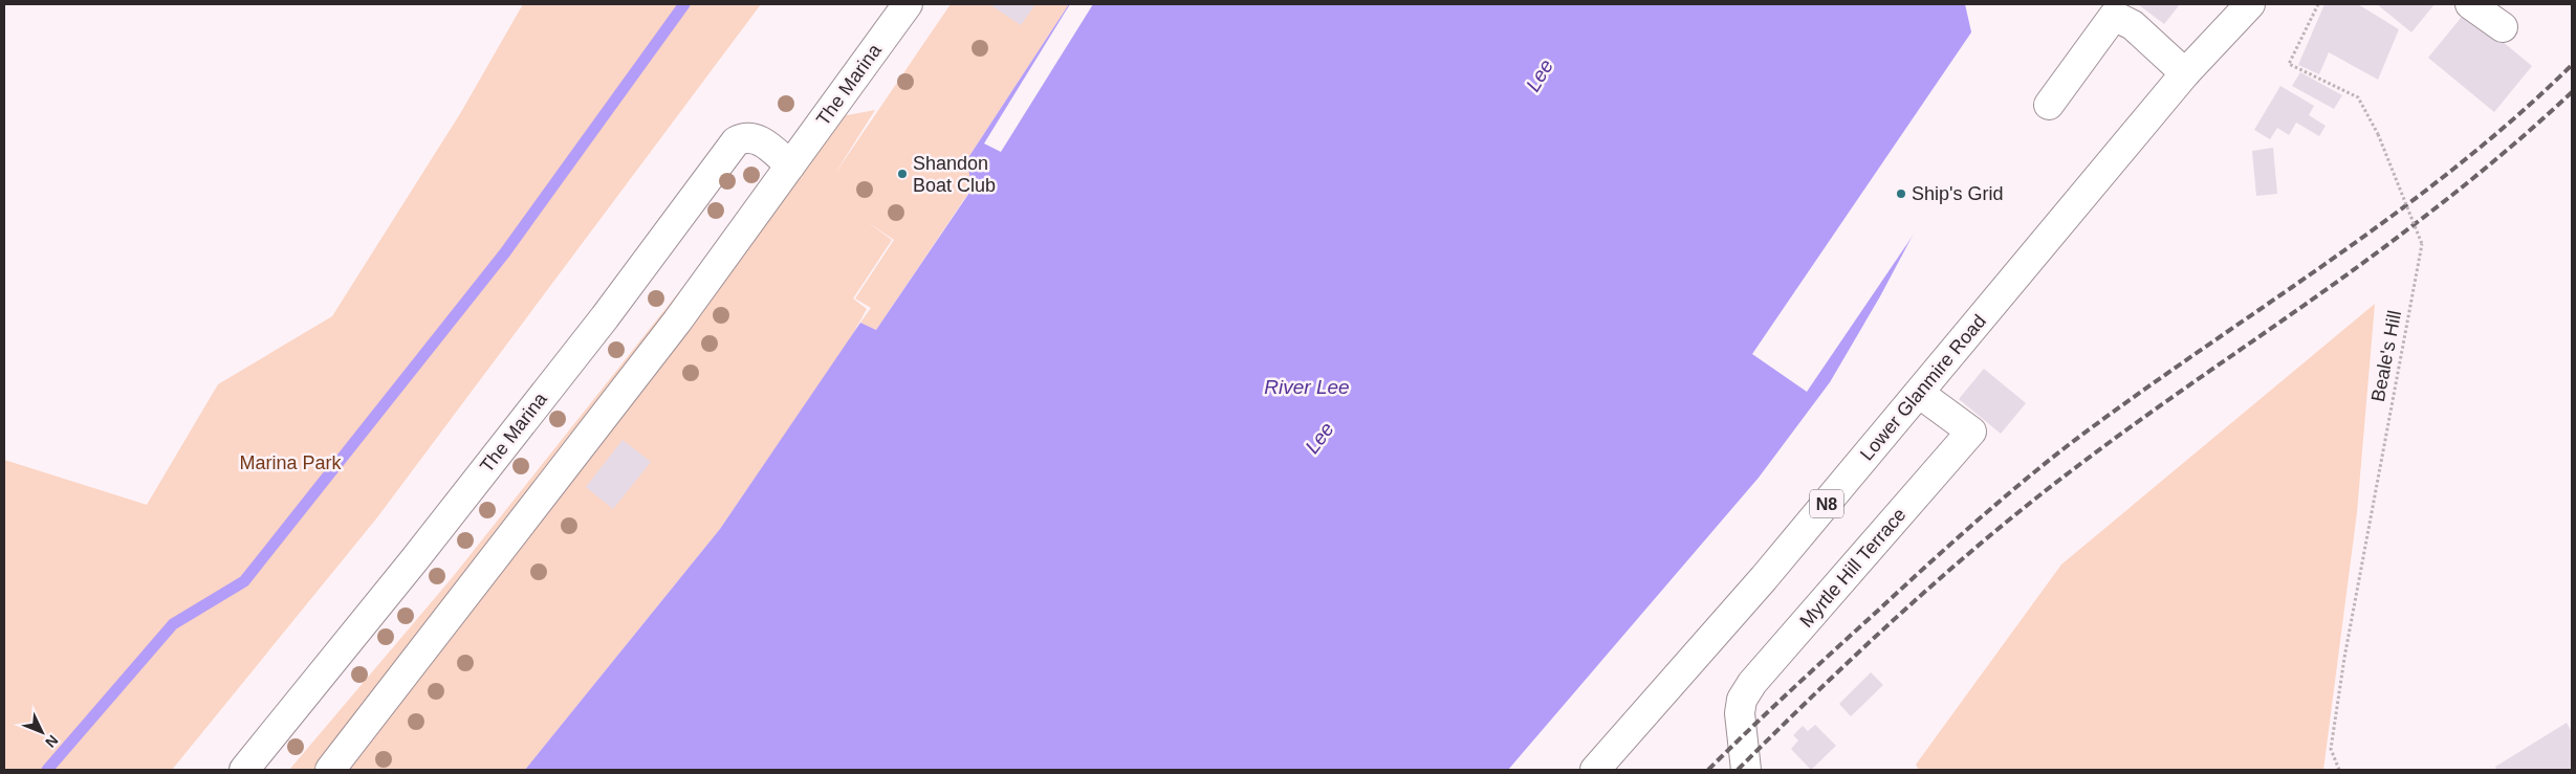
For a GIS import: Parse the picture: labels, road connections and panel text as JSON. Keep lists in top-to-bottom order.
{
  "streets": {
    "main road": [
      "The Marina",
      "Lower Glanmire Road",
      "N8",
      "Myrtle Hill Terrace"
    ],
    "path": ["Beale's Hill"]
  },
  "crossings": [
    ["Lower Glanmire Road", "Myrtle Hill Terrace"]
  ],
  "water": ["Lee", "River Lee"],
  "parks": ["Marina Park"],
  "places": ["Shandon Boat Club", "Ship's Grid"],
  "north": "bottom right"
}
